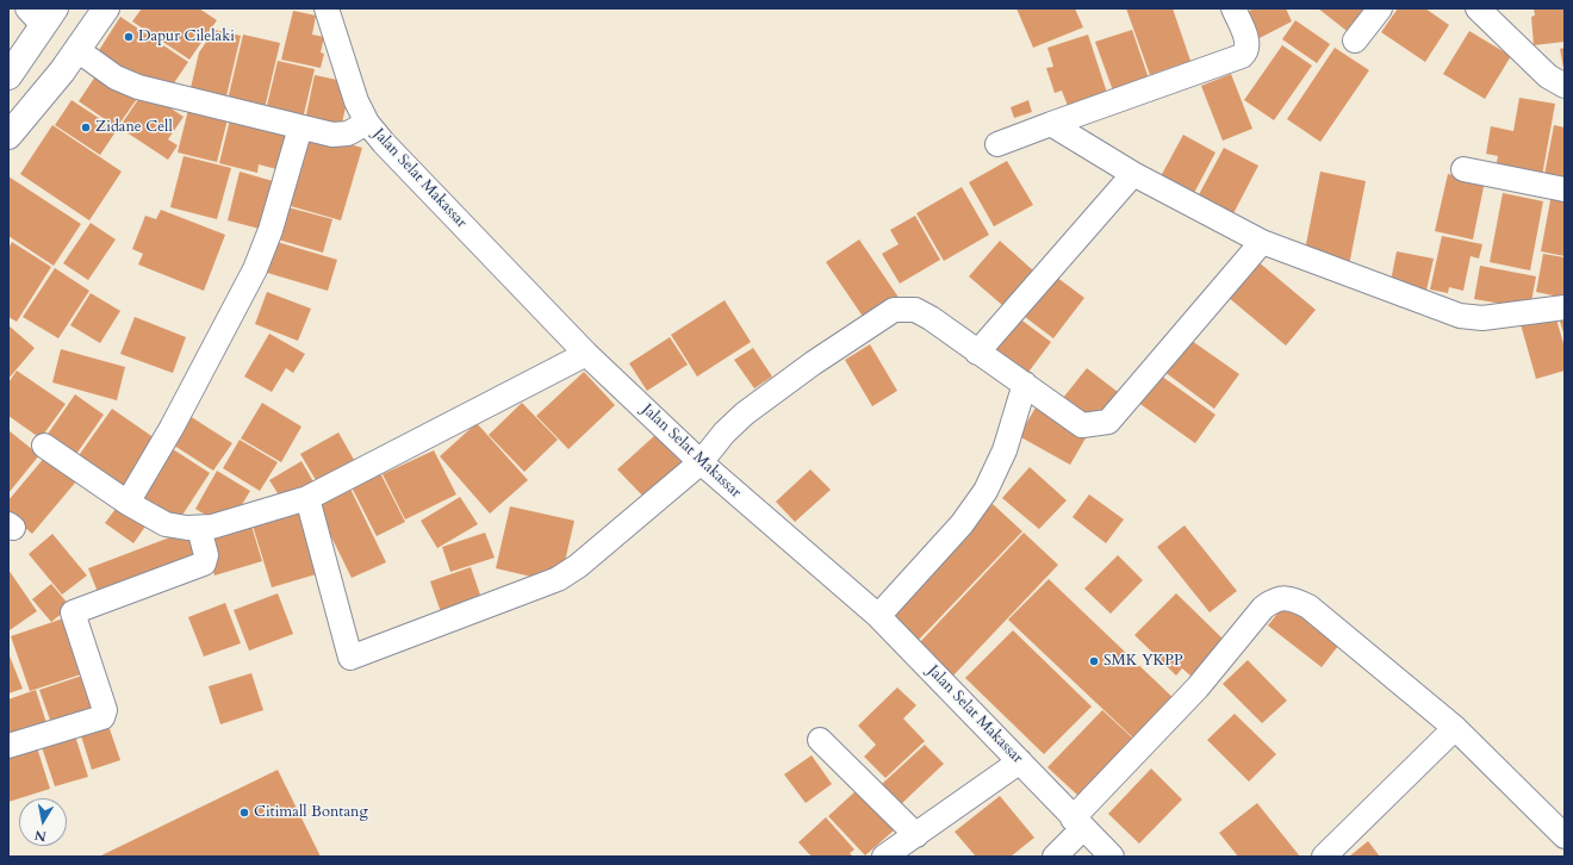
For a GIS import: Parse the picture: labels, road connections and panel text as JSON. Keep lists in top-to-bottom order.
{
  "streets": {
    "street": ["Jalan Selat Makassar"]
  },
  "places": [
    "Dapur Cilelaki",
    "Zidane Cell",
    "SMK YKPP",
    "Citimall Bontang"
  ],
  "north": "bottom"
}
